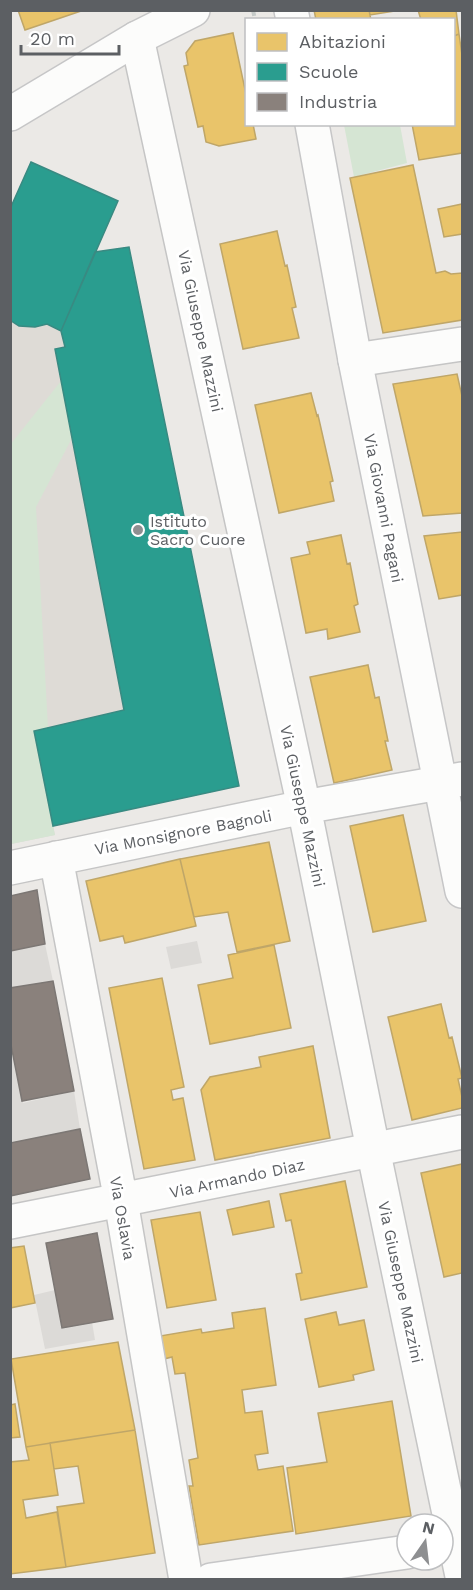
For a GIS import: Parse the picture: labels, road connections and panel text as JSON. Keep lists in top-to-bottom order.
{
  "streets": {
    "street": [
      "Via Giuseppe Mazzini",
      "Via Giovanni Pagani",
      "Via Monsignore Bagnoli",
      "Via Armando Diaz",
      "Via Oslavia"
    ]
  },
  "crossings": [
    ["Via Giuseppe Mazzini", "Via Monsignore Bagnoli"],
    ["Via Giuseppe Mazzini", "Via Armando Diaz"],
    ["Via Giovanni Pagani", "Via Monsignore Bagnoli"],
    ["Via Monsignore Bagnoli", "Via Oslavia"],
    ["Via Armando Diaz", "Via Oslavia"]
  ],
  "places": ["Istituto Sacro Cuore"],
  "legend": ["Abitazioni", "Scuole", "Industria"],
  "scale_bar": "20 m",
  "north": "top"
}
